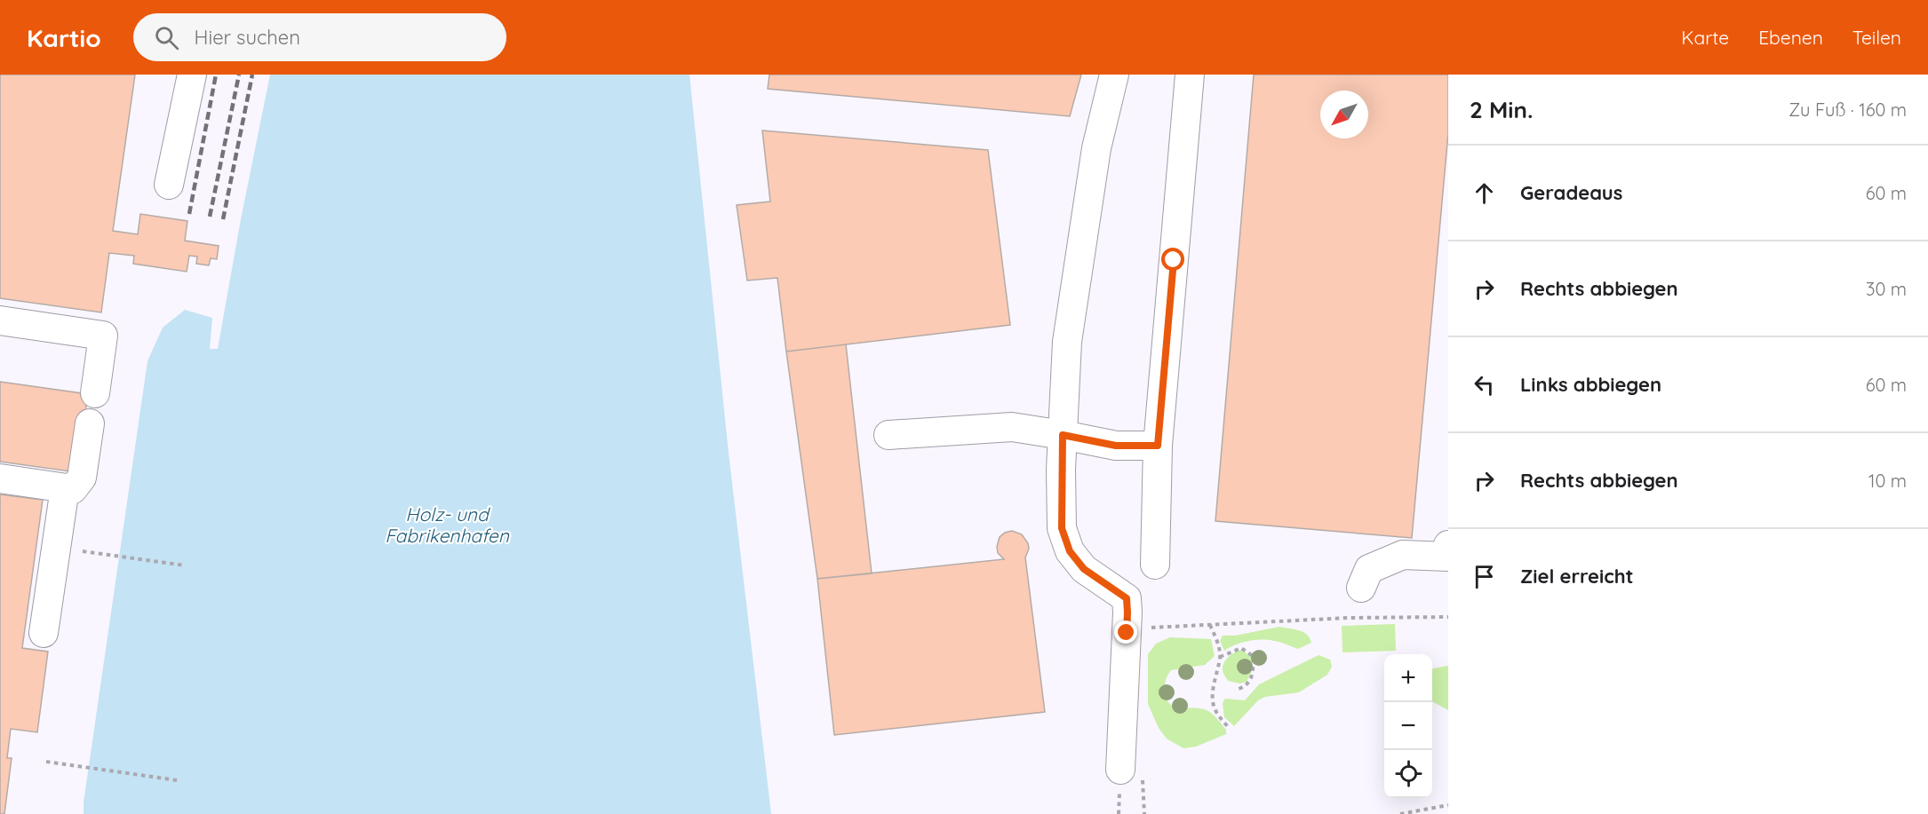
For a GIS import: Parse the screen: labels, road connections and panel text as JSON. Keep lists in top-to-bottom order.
{
  "water": ["Holz- und Fabrikenhafen"],
  "north": "bottom left",
  "page": {
    "header": "Kartio",
    "search": "Hier suchen",
    "nav": ["Karte", "Ebenen", "Teilen"],
    "heading": ["2 Min.", "Zu Fuß · 160 m"],
    "list": [
      ["Geradeaus", "60 m"],
      ["Rechts abbiegen", "30 m"],
      ["Links abbiegen", "60 m"],
      ["Rechts abbiegen", "10 m"],
      "Ziel erreicht"
    ],
    "map_buttons": ["+", "−"]
  }
}
